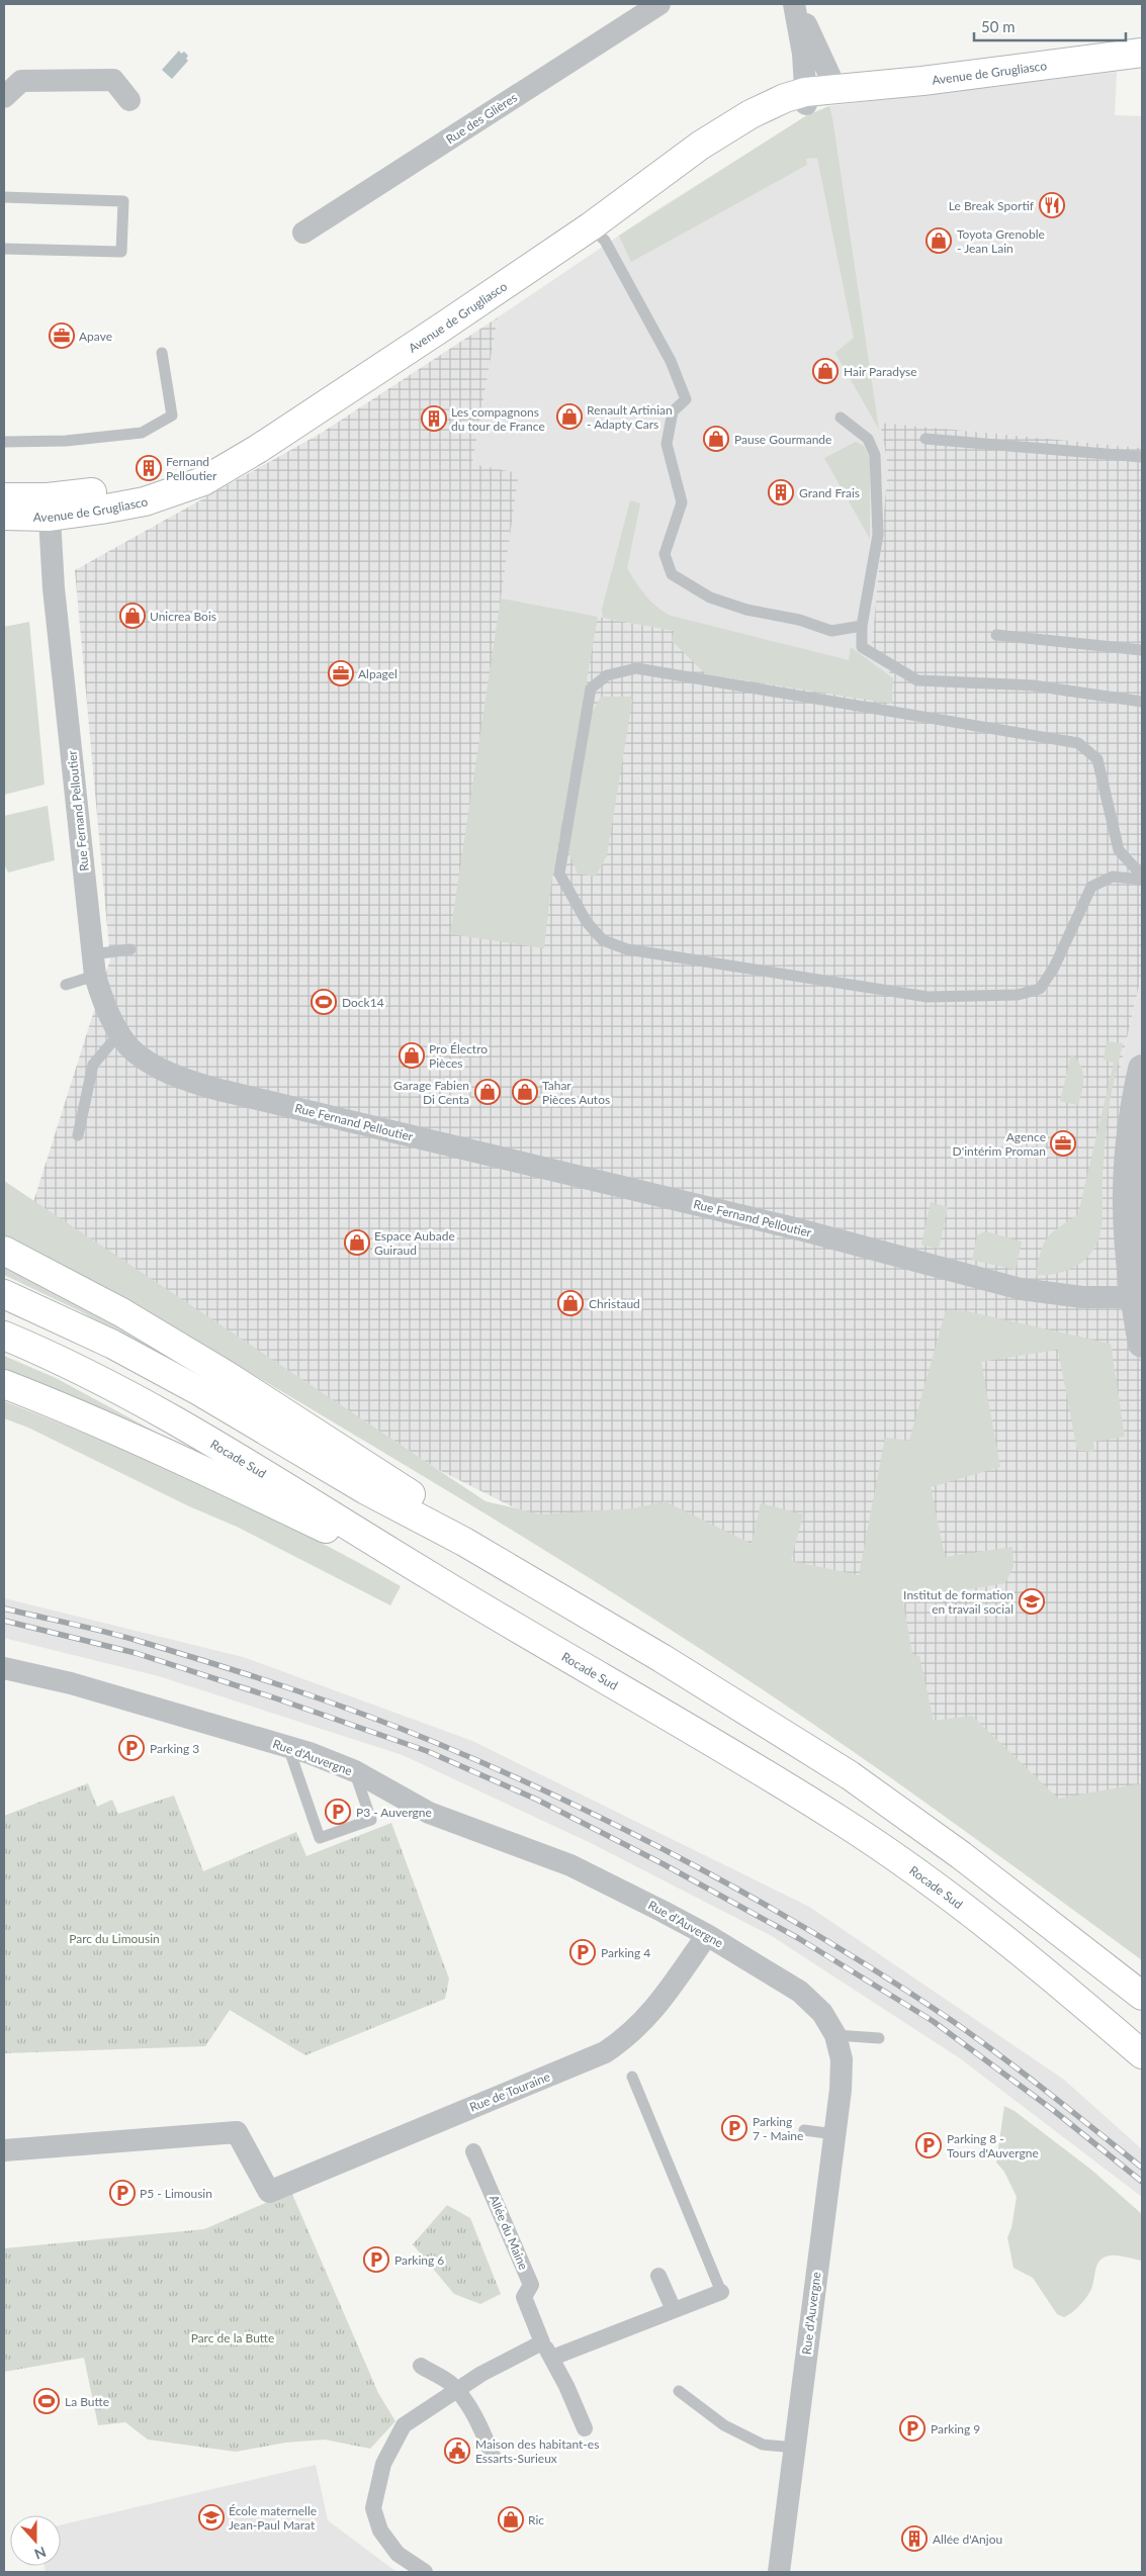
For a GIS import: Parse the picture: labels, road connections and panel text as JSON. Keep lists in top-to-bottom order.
{
  "streets": {
    "main road": ["Avenue de Grugliasco", "Rocade Sud"],
    "street": [
      "Rue des Glières",
      "Rue Fernand Pelloutier",
      "Rue d'Auvergne",
      "Rue de Touraine",
      "Allée du Maine"
    ]
  },
  "crossings": [
    ["Avenue de Grugliasco", "Rue Fernand Pelloutier"],
    ["Rue d'Auvergne", "Rue de Touraine"]
  ],
  "parks": ["Parc du Limousin", "Parc de la Butte"],
  "places": {
    "restaurant": ["Le Break Sportif"],
    "shop": [
      "Toyota Grenoble - Jean Lain",
      "Hair Paradyse",
      "Renault Artinian - Adapty Cars",
      "Pause Gourmande",
      "Unicrea Bois",
      "Pro Électro Pièces",
      "Garage Fabien Di Centa",
      "Tahar Pièces Autos",
      "Espace Aubade Guiraud",
      "Christaud",
      "Ric"
    ],
    "office": ["Apave", "Alpagel", "Agence D'intérim Proman"],
    "building": [
      "Les compagnons du tour de France",
      "Fernand Pelloutier",
      "Grand Frais",
      "Allée d'Anjou"
    ],
    "sports": ["Dock14", "La Butte"],
    "school or university": ["Institut de formation en travail social", "École maternelle Jean-Paul Marat"],
    "parking": [
      "Parking 3",
      "P3 - Auvergne",
      "Parking 4",
      "Parking 7 - Maine",
      "Parking 8 - Tours d'Auvergne",
      "P5 - Limousin",
      "Parking 6",
      "Parking 9"
    ],
    "public building": ["Maison des habitant-es Essarts-Surieux"]
  },
  "scale_bar": "50 m",
  "north": "bottom"
}
